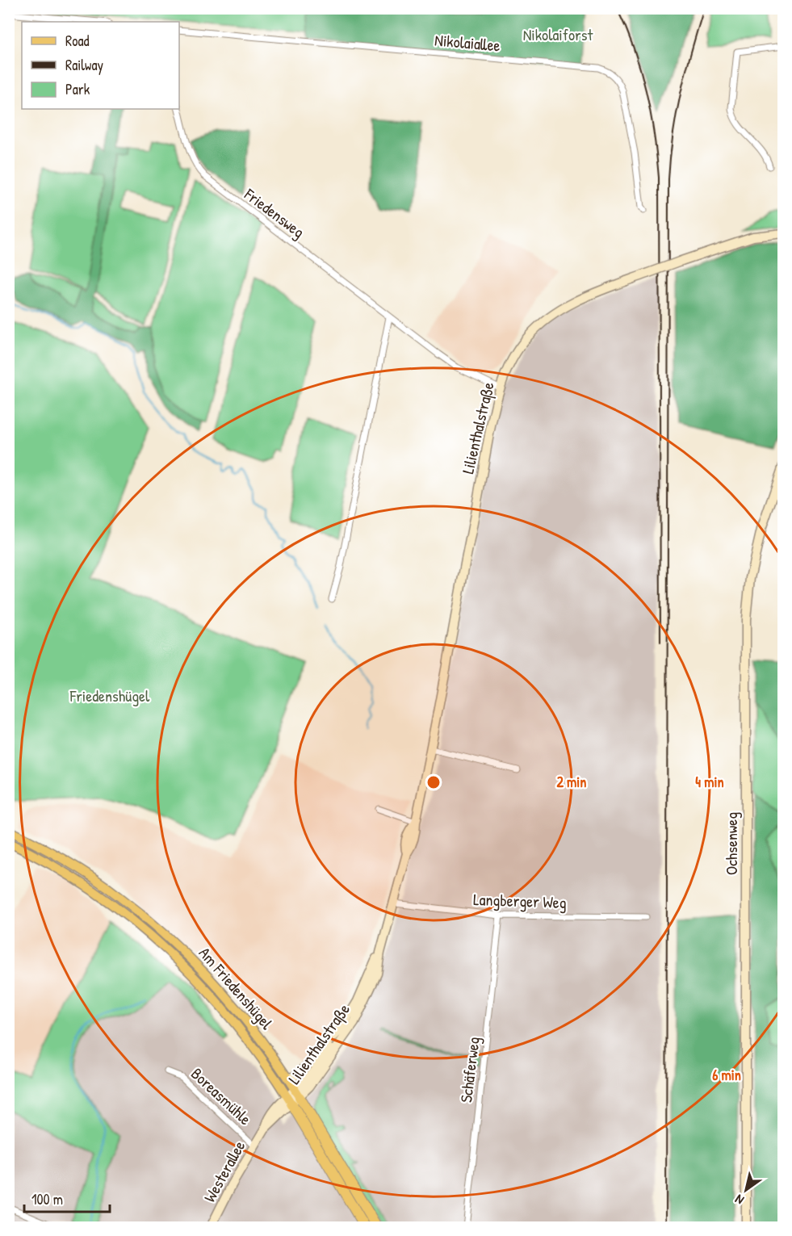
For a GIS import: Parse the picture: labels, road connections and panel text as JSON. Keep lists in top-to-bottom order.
{
  "streets": {
    "highway": ["Am Friedenshügel"],
    "street": [
      "Nikolaiallee",
      "Friedensweg",
      "Lilienthalstraße",
      "Ochsenweg",
      "Langberger Weg",
      "Schäferweg",
      "Boreasmühle",
      "Westerallee"
    ]
  },
  "crossings": [
    ["Friedensweg", "Lilienthalstraße"],
    ["Lilienthalstraße", "Langberger Weg"],
    ["Lilienthalstraße", "Am Friedenshügel"],
    ["Lilienthalstraße", "Westerallee"],
    ["Langberger Weg", "Schäferweg"],
    ["Am Friedenshügel", "Westerallee"],
    ["Boreasmühle", "Westerallee"]
  ],
  "parks": ["Nikolaiforst", "Friedenshügel"],
  "legend": ["Road", "Railway", "Park"],
  "scale_bar": "100 m",
  "north": "bottom left",
  "rings": ["2 min", "4 min", "6 min"]
}
